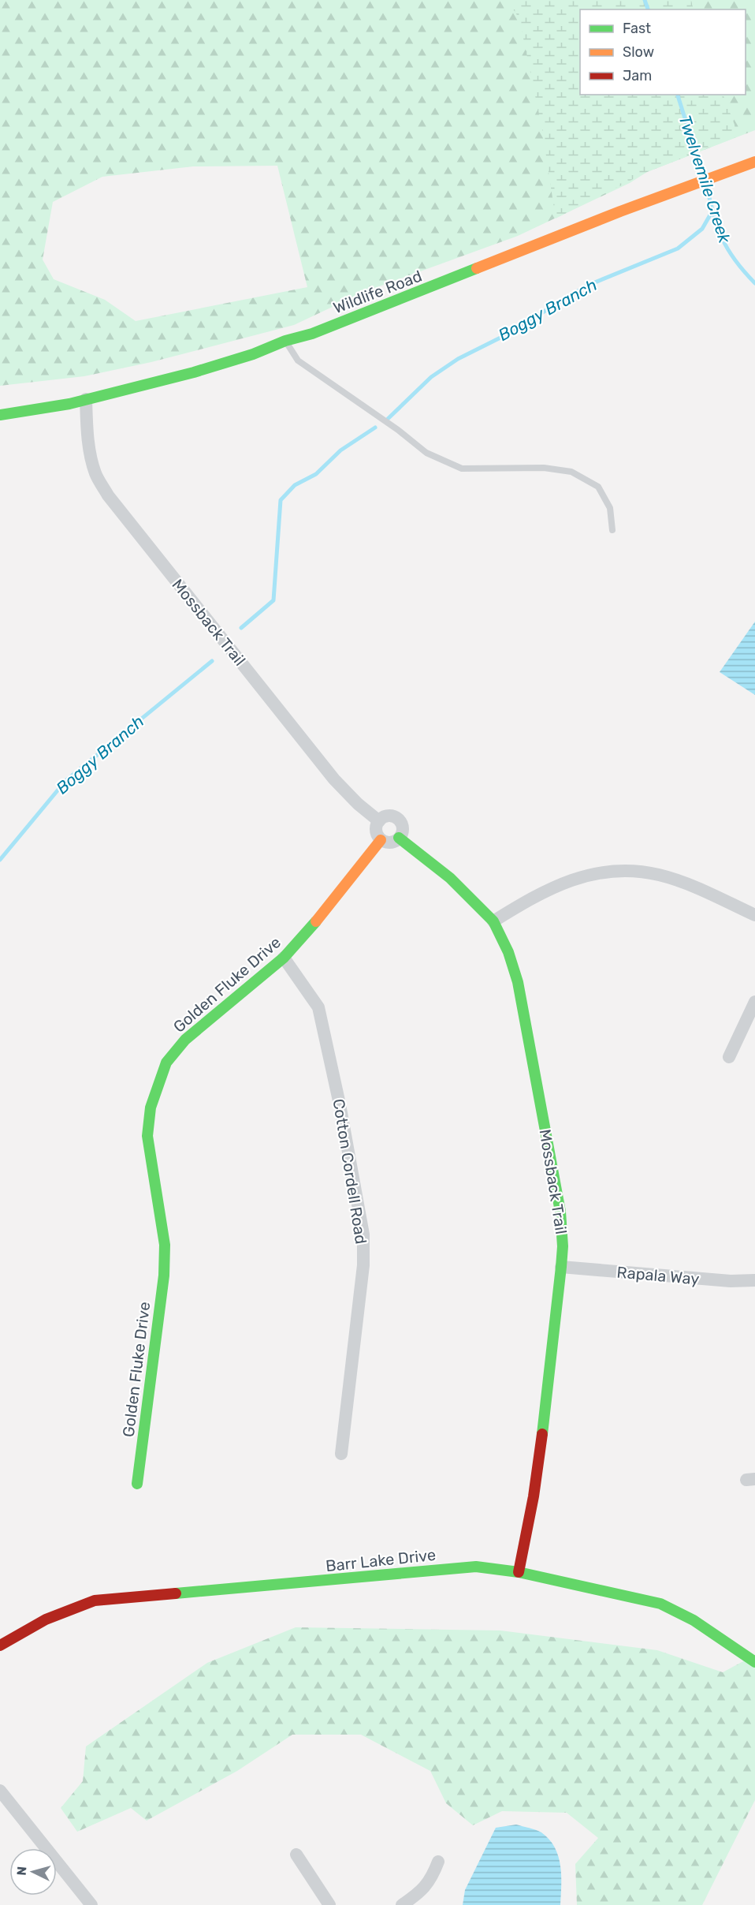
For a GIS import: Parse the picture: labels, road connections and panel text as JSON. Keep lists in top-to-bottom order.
{
  "streets": {
    "street": [
      "Wildlife Road",
      "Mossback Trail",
      "Golden Fluke Drive",
      "Cotton Cordell Road",
      "Rapala Way",
      "Barr Lake Drive"
    ]
  },
  "crossings": [
    ["Wildlife Road", "Mossback Trail"],
    ["Mossback Trail", "Golden Fluke Drive"],
    ["Mossback Trail", "Rapala Way"],
    ["Mossback Trail", "Barr Lake Drive"],
    ["Golden Fluke Drive", "Cotton Cordell Road"]
  ],
  "water": ["Twelvemile Creek", "Boggy Branch"],
  "legend": ["Fast", "Slow", "Jam"],
  "north": "left"
}
